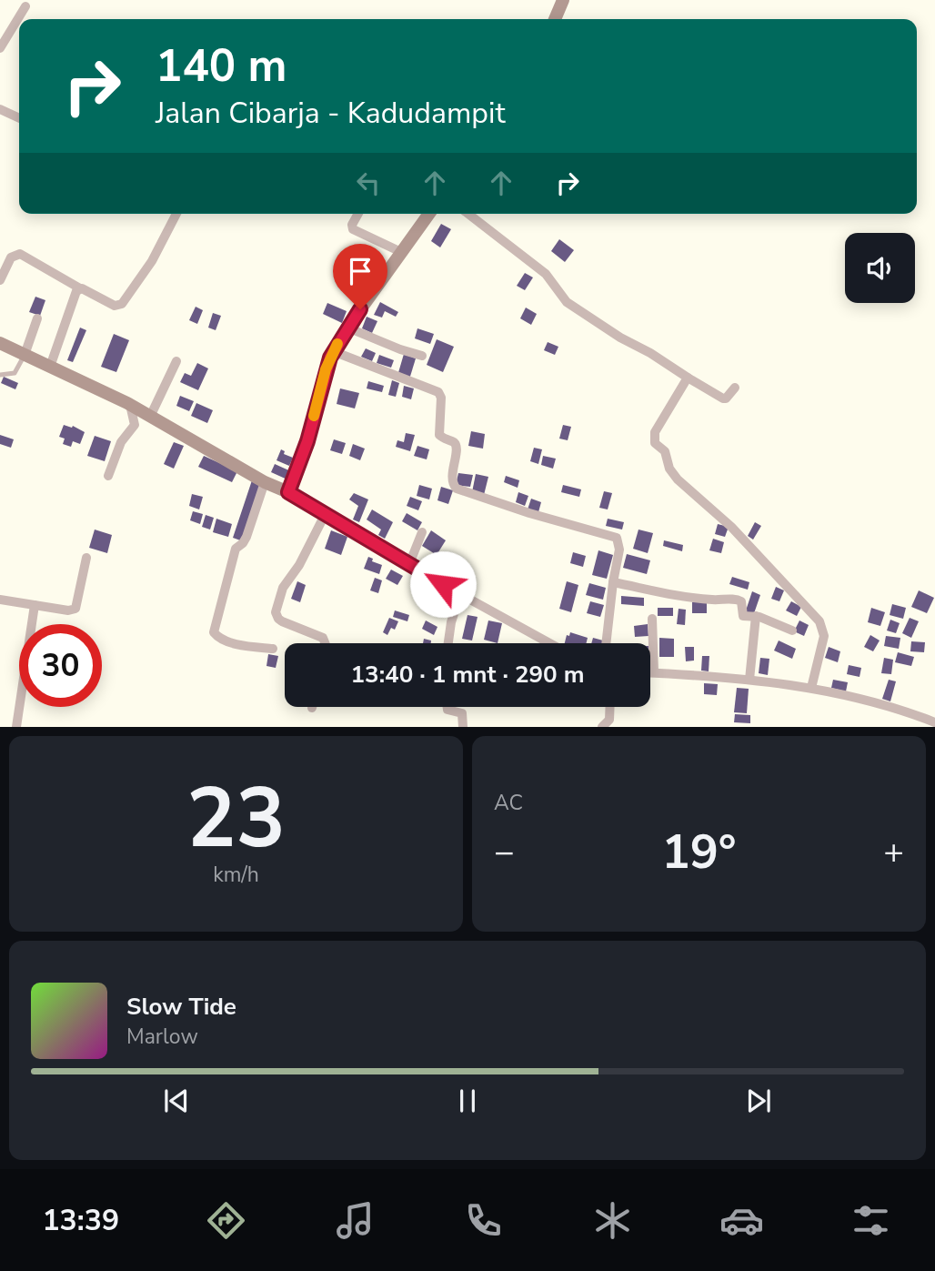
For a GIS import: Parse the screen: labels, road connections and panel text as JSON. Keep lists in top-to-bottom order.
{
  "page": {
    "turn": ["140 m", "Jalan Cibarja - Kadudampit"],
    "limit": "30",
    "trip": "13:40 · 1 mnt · 290 m",
    "tile": [
      ["23", "km/h"],
      "AC"
    ],
    "heat": ["−", "19°", "+"],
    "song": ["Slow Tide", "Marlow"],
    "tabs": "13:39"
  }
}
